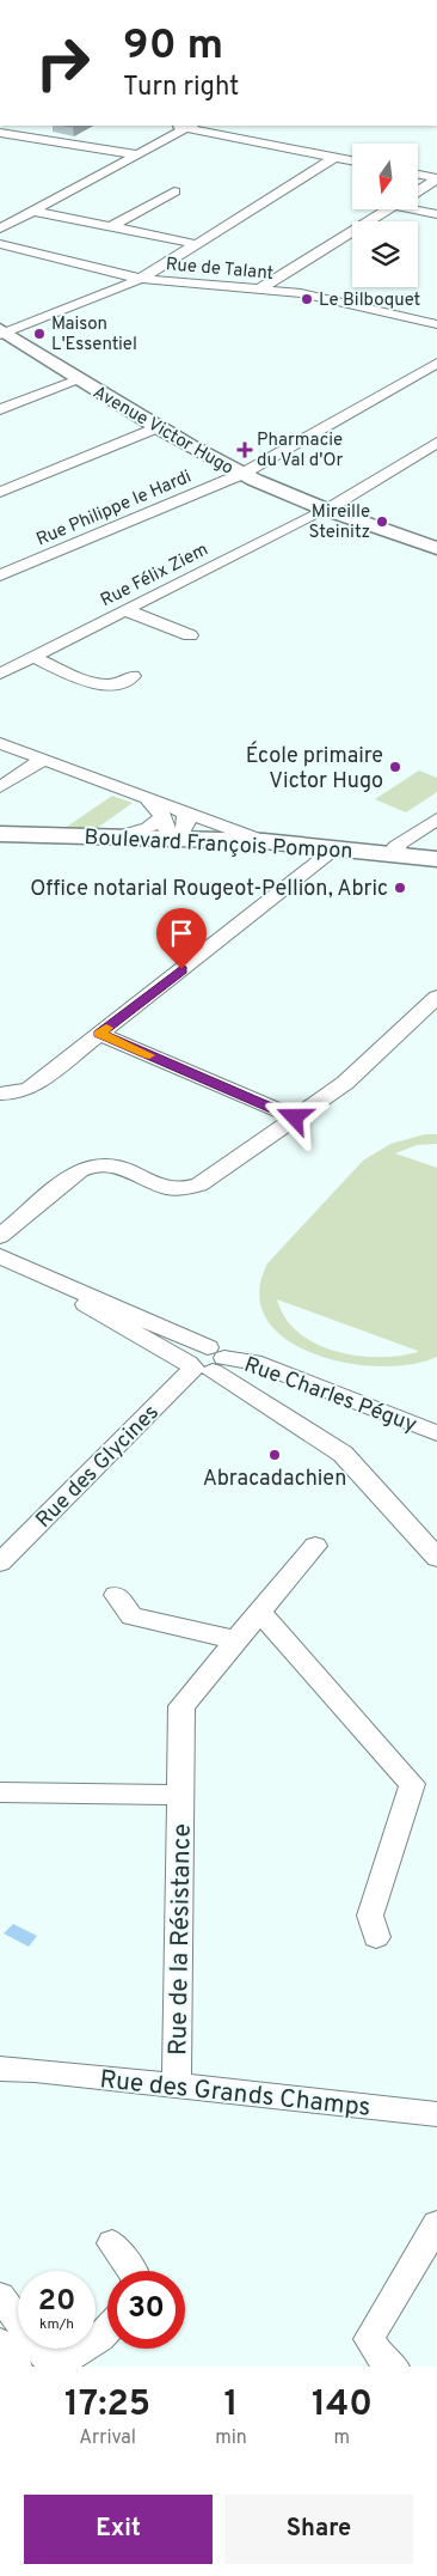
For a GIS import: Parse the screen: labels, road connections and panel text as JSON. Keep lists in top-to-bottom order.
{
  "streets": {
    "main road": ["Avenue Victor Hugo", "Boulevard François Pompon"],
    "street": [
      "Rue de Talant",
      "Rue Philippe le Hardi",
      "Rue Félix Ziem",
      "Rue Charles Péguy",
      "Rue des Glycines",
      "Rue de la Résistance",
      "Rue des Grands Champs"
    ]
  },
  "crossings": [
    ["Avenue Victor Hugo", "Rue Philippe le Hardi"],
    ["Avenue Victor Hugo", "Rue Félix Ziem"],
    ["Rue Charles Péguy", "Rue des Glycines"],
    ["Rue de la Résistance", "Rue des Grands Champs"]
  ],
  "places": {
    "other": [
      "Le Bilboquet",
      "Maison L'Essentiel",
      "Mireille Steinitz",
      "École primaire Victor Hugo",
      "Office notarial Rougeot-Pellion, Abric",
      "Abracadachien"
    ],
    "health": ["Pharmacie du Val d'Or"]
  },
  "north": "bottom",
  "page": {
    "turn": ["90 m", "Turn right"],
    "speed": "20 km/h",
    "limit": "30",
    "eta": [
      "17:25",
      "Arrival",
      "1",
      "min",
      "140",
      "m"
    ],
    "buttons": ["Exit", "Share"]
  }
}
